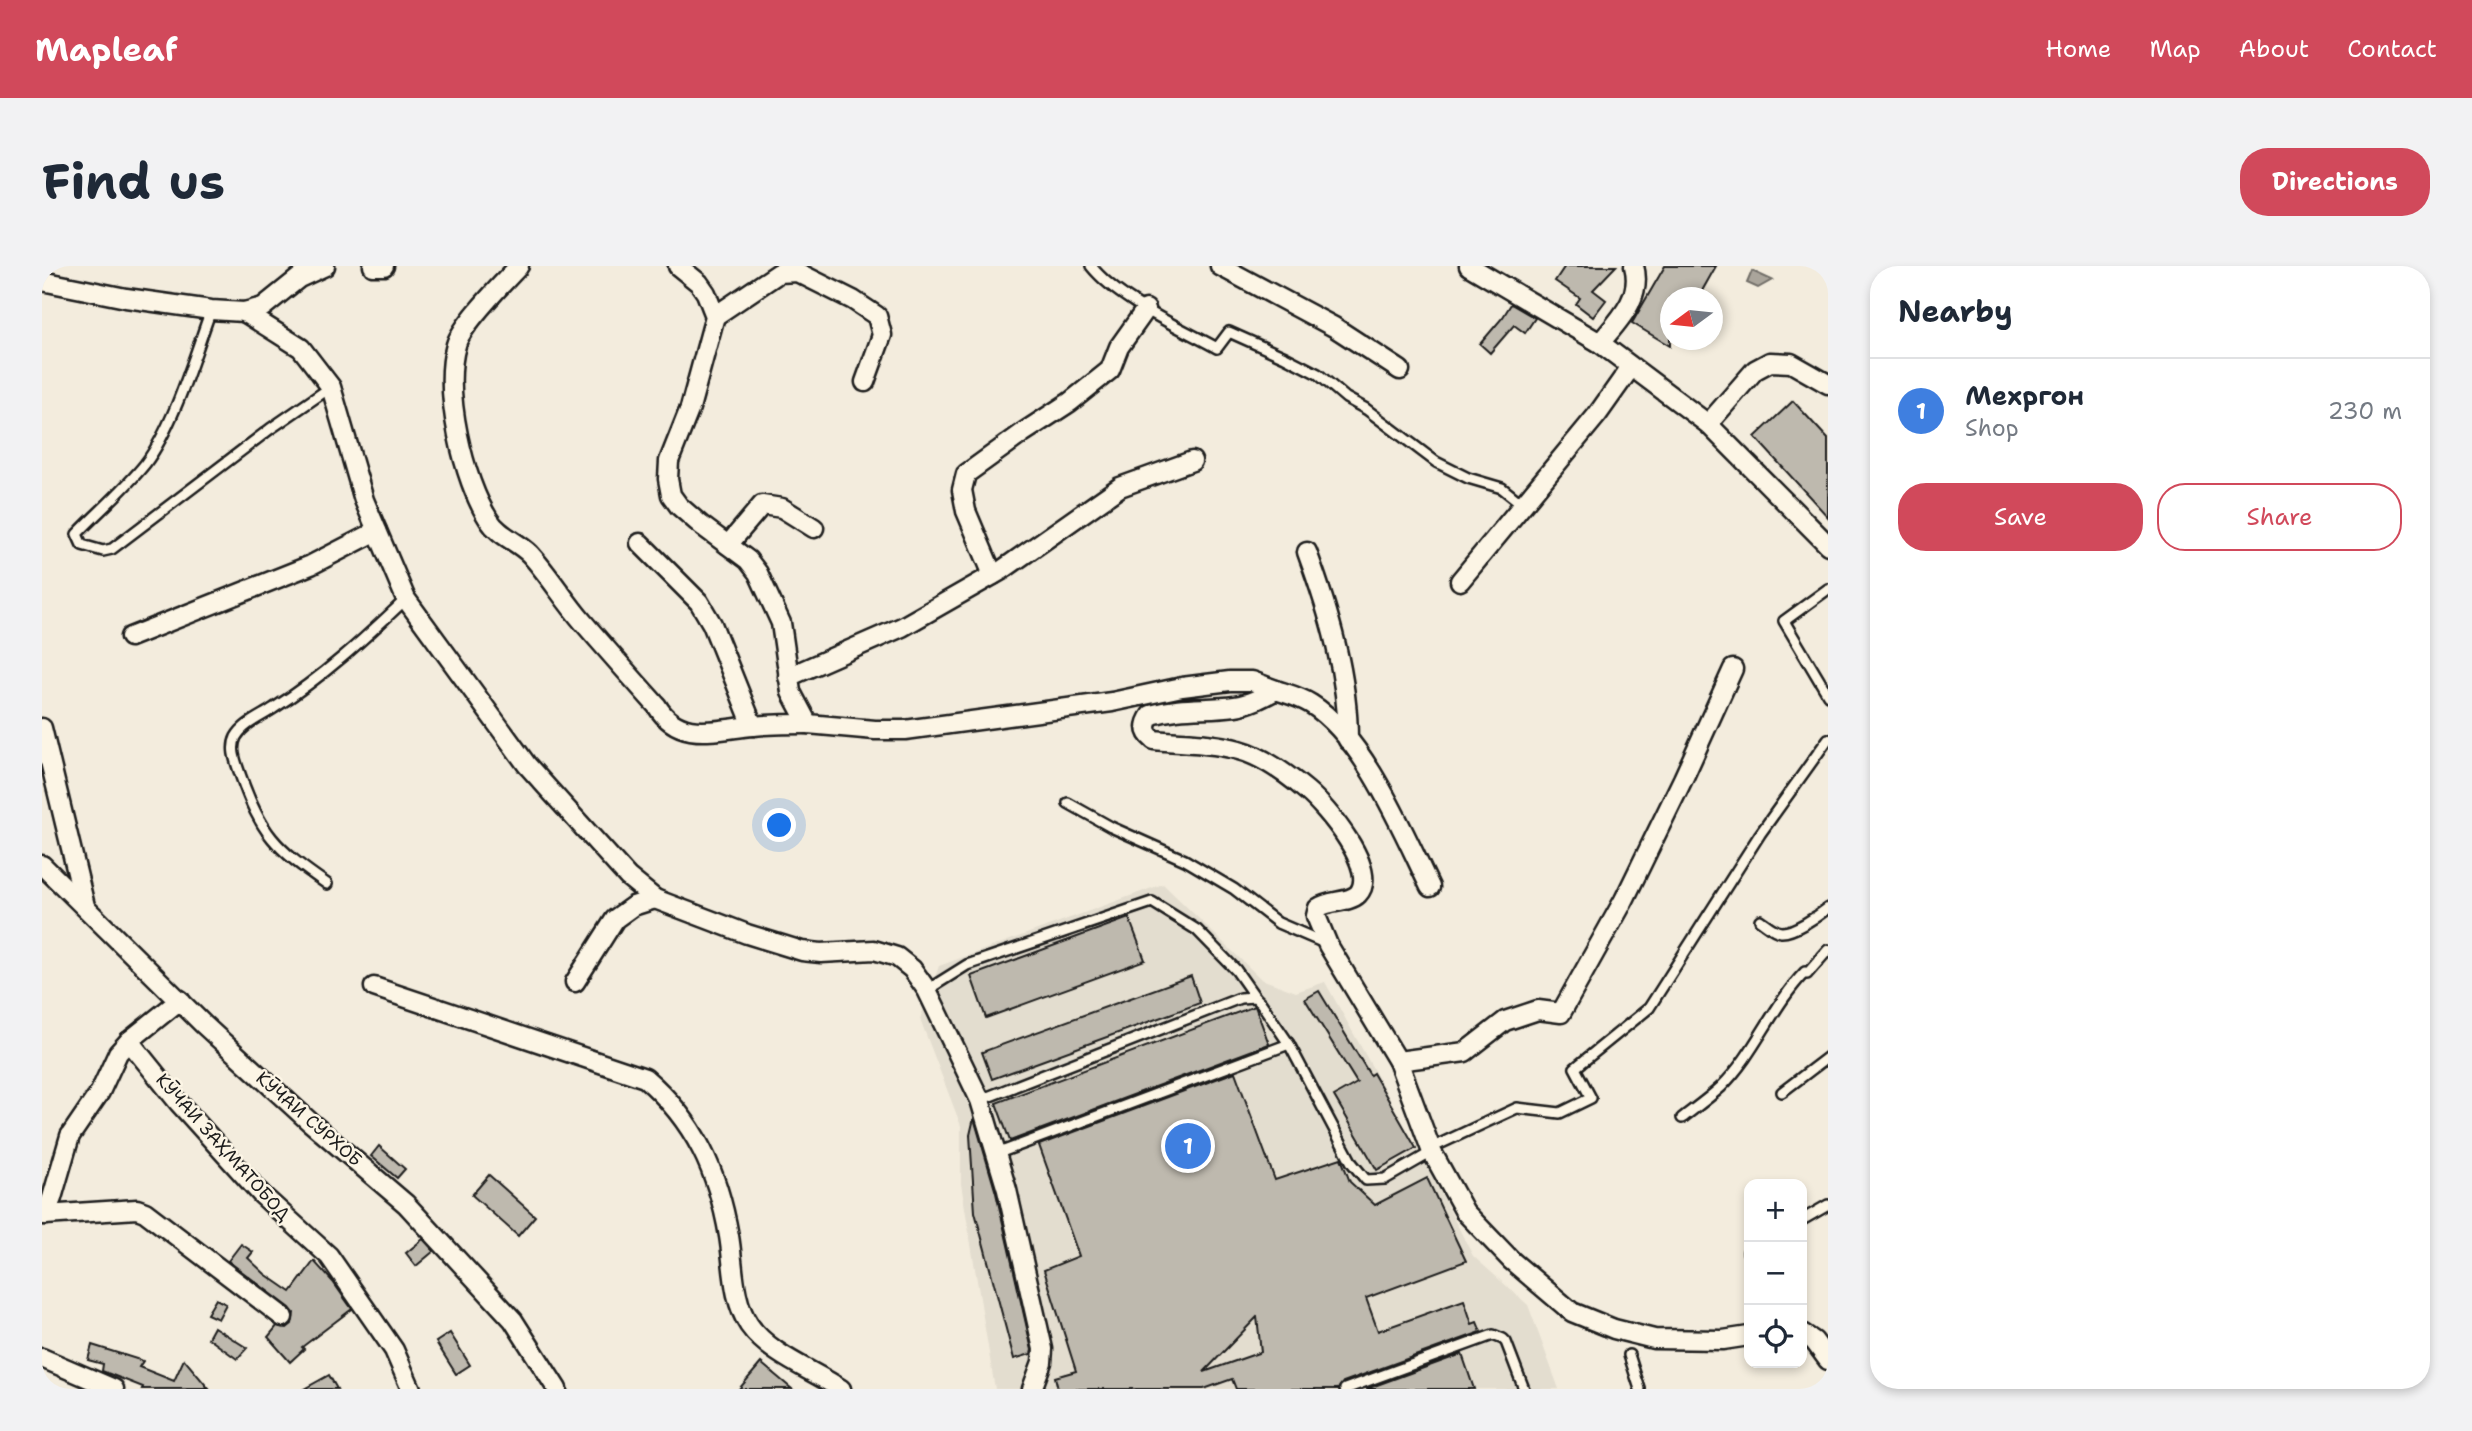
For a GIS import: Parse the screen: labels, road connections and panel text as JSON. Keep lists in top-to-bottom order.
{
  "streets": {
    "street": ["КӮЧАИ СУРХОБ", "КӮЧАИ ЗАҲМАТОБОД"]
  },
  "north": "left",
  "page": {
    "header": "Mapleaf",
    "nav": [
      "Home",
      "Map",
      "About",
      "Contact"
    ],
    "buttons": [
      "Directions",
      ["Save", "Share"]
    ],
    "title": "Find us",
    "heading": "Nearby",
    "list": [
      {
        "mark": "1",
        "name": "Мехргон",
        "note": "Shop",
        "value": "230 m"
      }
    ],
    "pins": "1",
    "map_buttons": ["+", "−"]
  }
}
